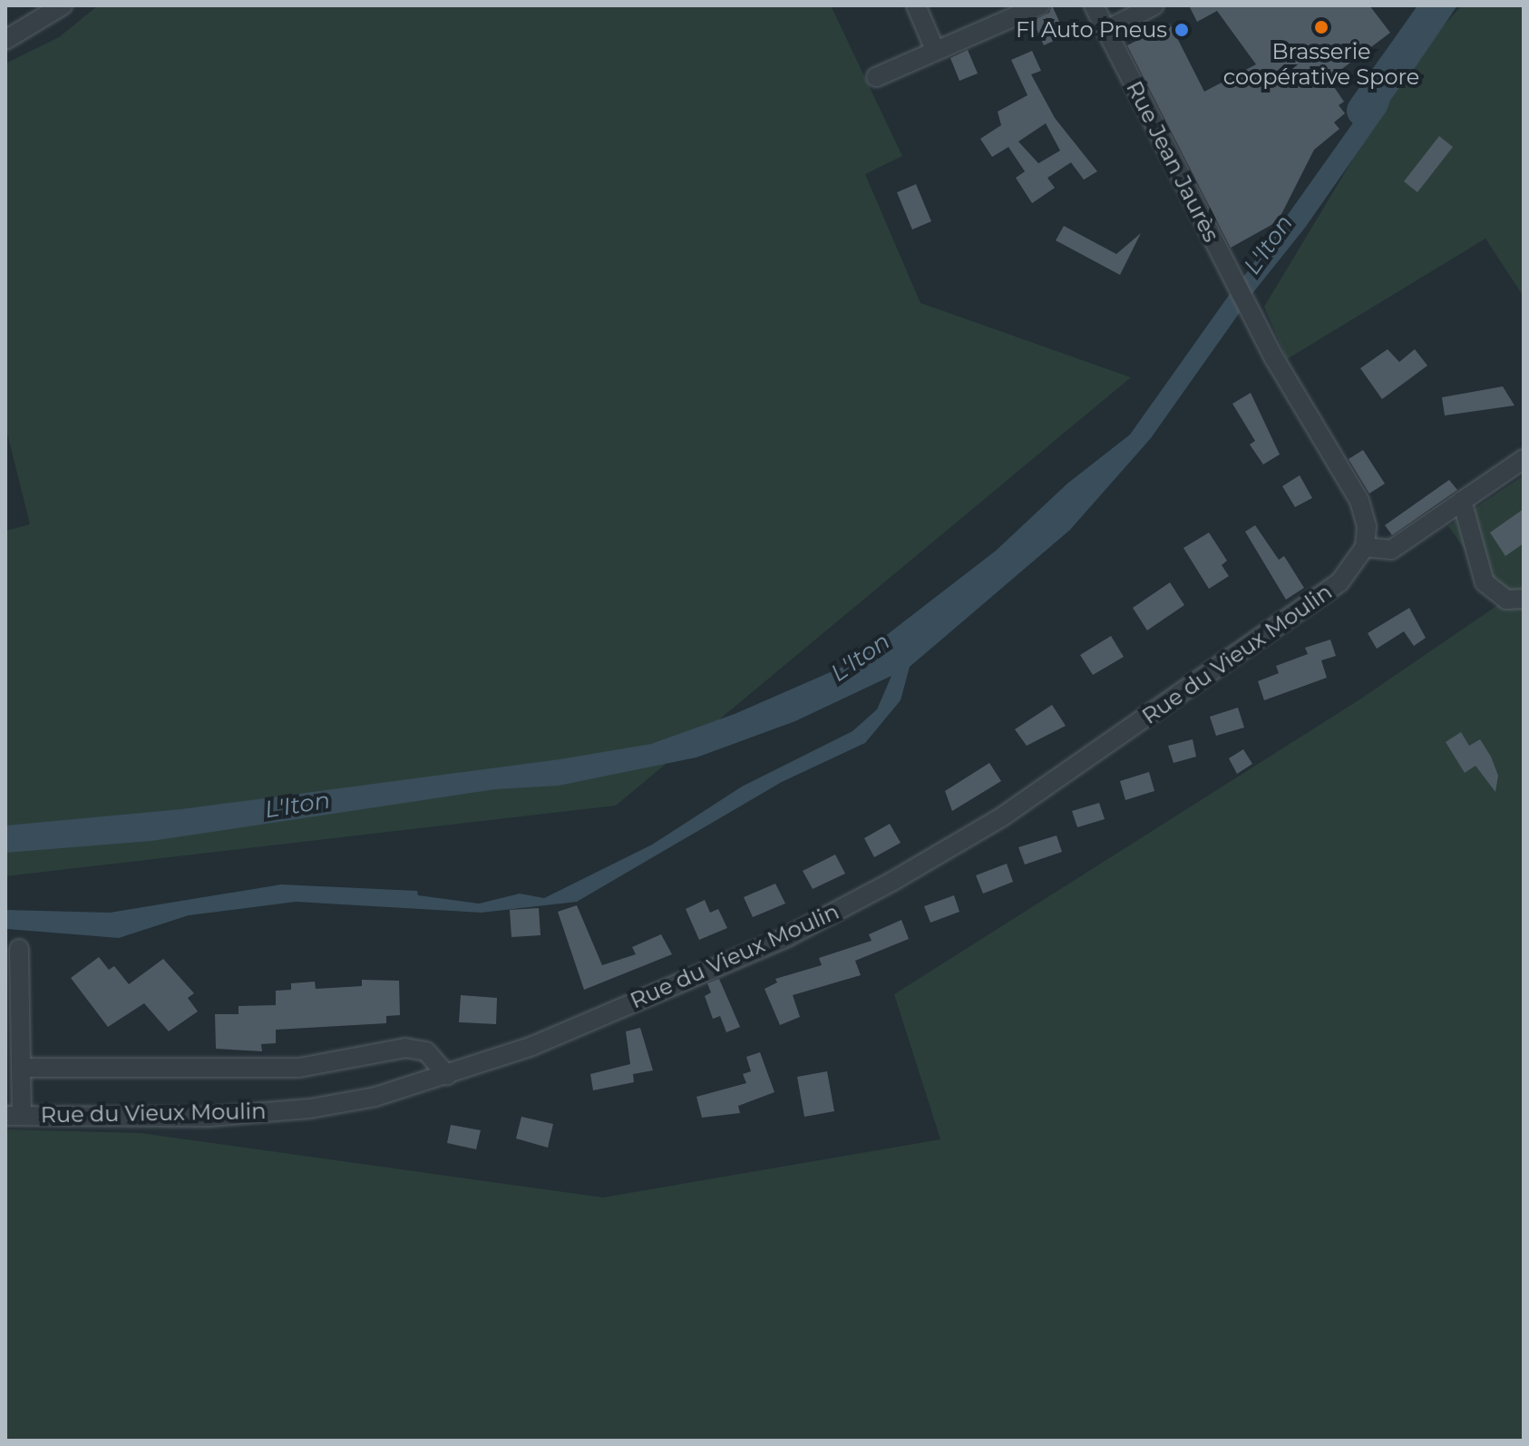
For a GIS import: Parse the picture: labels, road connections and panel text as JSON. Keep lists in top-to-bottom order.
{
  "streets": {
    "street": ["Rue Jean Jaurès", "Rue du Vieux Moulin"]
  },
  "crossings": [
    ["Rue Jean Jaurès", "Rue du Vieux Moulin"]
  ],
  "water": ["L'Iton"],
  "places": ["Brasserie coopérative Spore", "Fl Auto Pneus"]
}
